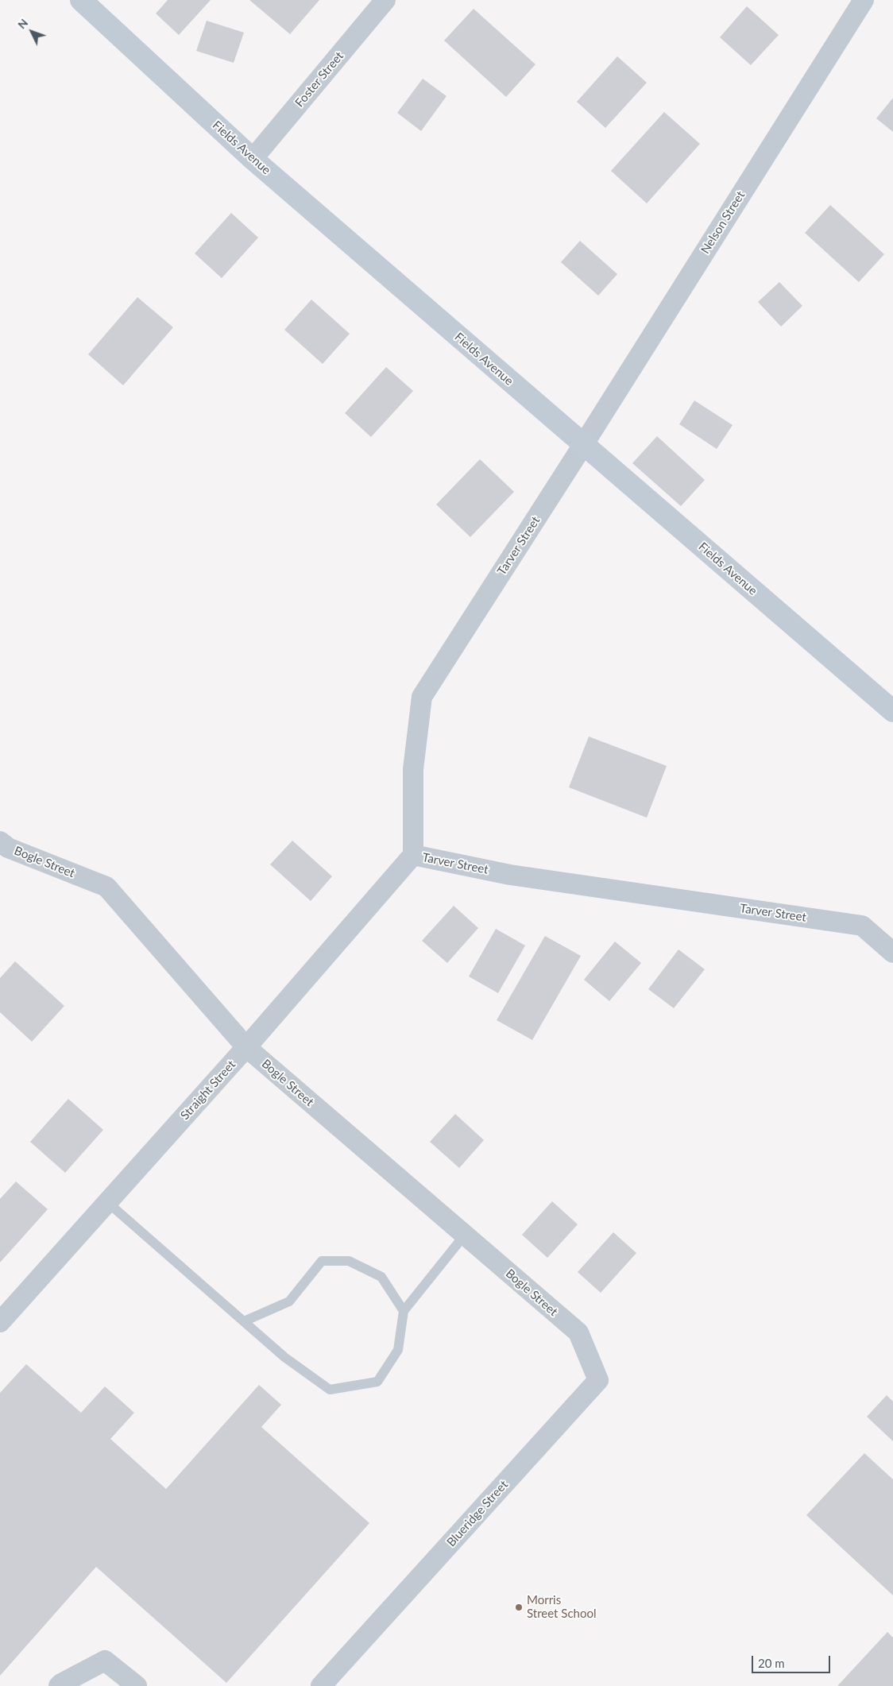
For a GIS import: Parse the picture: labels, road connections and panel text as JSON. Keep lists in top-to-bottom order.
{
  "streets": {
    "street": [
      "Foster Street",
      "Fields Avenue",
      "Nelson Street",
      "Tarver Street",
      "Bogle Street",
      "Straight Street",
      "Blueridge Street"
    ]
  },
  "crossings": [
    ["Foster Street", "Fields Avenue"],
    ["Fields Avenue", "Nelson Street"],
    ["Fields Avenue", "Tarver Street"],
    ["Nelson Street", "Tarver Street"],
    ["Tarver Street", "Straight Street"],
    ["Bogle Street", "Straight Street"],
    ["Bogle Street", "Blueridge Street"]
  ],
  "places": ["Morris Street School"],
  "scale_bar": "20 m",
  "north": "top left"
}
